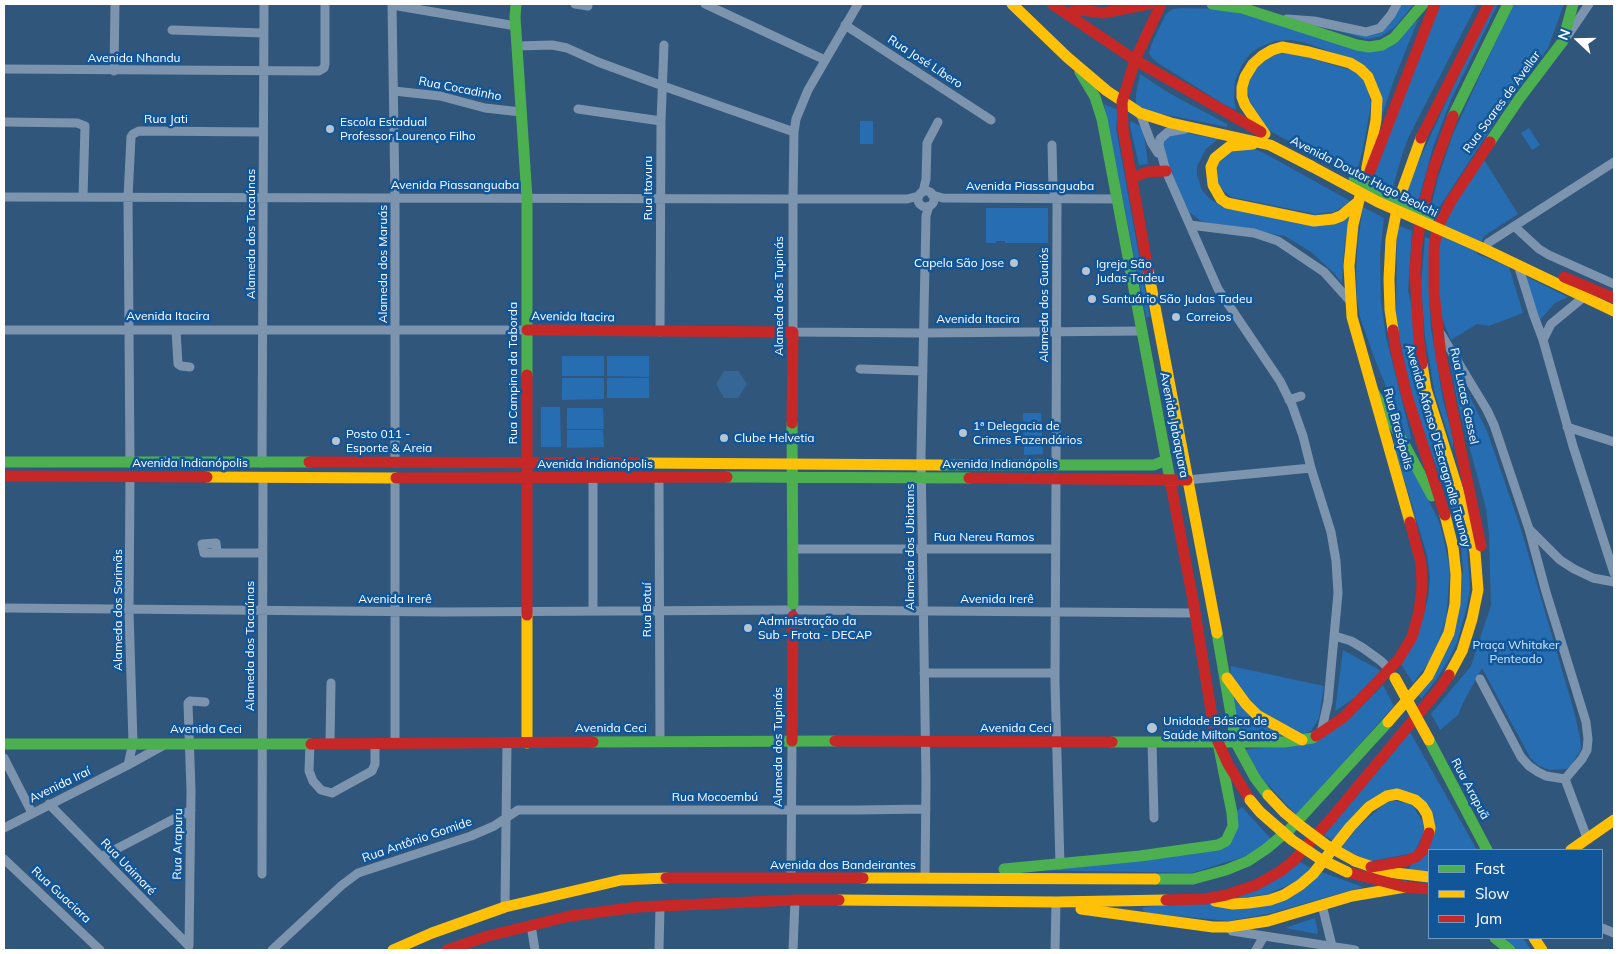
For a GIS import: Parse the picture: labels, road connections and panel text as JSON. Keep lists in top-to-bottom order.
{
  "streets": {
    "main road": [
      "Rua Soares de Avellar",
      "Avenida Doutor Hugo Beolchi",
      "Alameda dos Tupinás",
      "Avenida Itacira",
      "Rua Campina da Taborda",
      "Rua Lucas Gassel",
      "Avenida Jabaquara",
      "Rua Brasópolis",
      "Avenida Afonso D'Escragnolle Taunay",
      "Avenida Indianópolis",
      "Avenida Ceci",
      "Rua Arapuã",
      "Avenida dos Bandeirantes"
    ],
    "street": [
      "Avenida Nhandu",
      "Rua José Líbero",
      "Rua Cocadinho",
      "Rua Jati",
      "Avenida Piassanguaba",
      "Rua Itavuru",
      "Alameda dos Tacaúnas",
      "Alameda dos Maruás",
      "Alameda dos Guaiós",
      "Rua Nereu Ramos",
      "Alameda dos Ubiatans",
      "Avenida Irerê",
      "Alameda dos Sorimãs",
      "Rua Botuí",
      "Avenida Iraí",
      "Rua Mocoembú",
      "Rua Antônio Gomide",
      "Rua Arapuru",
      "Rua Uaimaré",
      "Rua Guaciara"
    ]
  },
  "crossings": [
    ["Avenida Nhandu", "Alameda dos Tacaúnas"],
    ["Rua José Líbero", "Alameda dos Tupinás"],
    ["Rua Cocadinho", "Alameda dos Maruás"],
    ["Rua Cocadinho", "Rua Campina da Taborda"],
    ["Rua Soares de Avellar", "Rua Lucas Gassel"],
    ["Rua Jati", "Avenida Piassanguaba"],
    ["Rua Jati", "Alameda dos Tacaúnas"],
    ["Avenida Doutor Hugo Beolchi", "Avenida Jabaquara"],
    ["Avenida Piassanguaba", "Rua Itavuru"],
    ["Avenida Piassanguaba", "Alameda dos Tacaúnas"],
    ["Avenida Piassanguaba", "Alameda dos Maruás"],
    ["Avenida Piassanguaba", "Alameda dos Tupinás"],
    ["Avenida Piassanguaba", "Alameda dos Guaiós"],
    ["Avenida Piassanguaba", "Rua Campina da Taborda"],
    ["Avenida Piassanguaba", "Avenida Jabaquara"],
    ["Avenida Piassanguaba", "Alameda dos Ubiatans"],
    ["Rua Itavuru", "Avenida Itacira"],
    ["Alameda dos Tacaúnas", "Avenida Itacira"],
    ["Alameda dos Tacaúnas", "Avenida Indianópolis"],
    ["Alameda dos Tacaúnas", "Avenida Irerê"],
    ["Alameda dos Tacaúnas", "Avenida Ceci"],
    ["Alameda dos Maruás", "Avenida Itacira"],
    ["Alameda dos Maruás", "Avenida Indianópolis"],
    ["Alameda dos Tupinás", "Avenida Itacira"],
    ["Alameda dos Tupinás", "Avenida Indianópolis"],
    ["Alameda dos Tupinás", "Rua Nereu Ramos"],
    ["Alameda dos Tupinás", "Avenida Irerê"],
    ["Alameda dos Tupinás", "Avenida Ceci"],
    ["Alameda dos Tupinás", "Rua Mocoembú"],
    ["Alameda dos Tupinás", "Avenida dos Bandeirantes"],
    ["Alameda dos Guaiós", "Avenida Itacira"],
    ["Alameda dos Guaiós", "Avenida Indianópolis"],
    ["Alameda dos Guaiós", "Rua Nereu Ramos"],
    ["Alameda dos Guaiós", "Avenida Irerê"],
    ["Alameda dos Guaiós", "Avenida Ceci"],
    ["Avenida Itacira", "Rua Campina da Taborda"],
    ["Avenida Itacira", "Avenida Jabaquara"],
    ["Avenida Itacira", "Alameda dos Ubiatans"],
    ["Rua Campina da Taborda", "Avenida Indianópolis"],
    ["Rua Campina da Taborda", "Avenida Irerê"],
    ["Rua Campina da Taborda", "Avenida Ceci"],
    ["Rua Lucas Gassel", "Avenida Afonso D'Escragnolle Taunay"],
    ["Avenida Jabaquara", "Rua Brasópolis"],
    ["Avenida Jabaquara", "Avenida Indianópolis"],
    ["Avenida Jabaquara", "Avenida Irerê"],
    ["Avenida Jabaquara", "Avenida Ceci"],
    ["Rua Brasópolis", "Avenida Ceci"],
    ["Rua Brasópolis", "Rua Arapuã"],
    ["Avenida Afonso D'Escragnolle Taunay", "Avenida dos Bandeirantes"],
    ["Avenida Indianópolis", "Alameda dos Ubiatans"],
    ["Avenida Indianópolis", "Alameda dos Sorimãs"],
    ["Avenida Indianópolis", "Rua Botuí"],
    ["Rua Nereu Ramos", "Alameda dos Ubiatans"],
    ["Alameda dos Ubiatans", "Avenida Irerê"],
    ["Alameda dos Ubiatans", "Avenida Ceci"],
    ["Alameda dos Ubiatans", "Rua Mocoembú"],
    ["Alameda dos Ubiatans", "Avenida dos Bandeirantes"],
    ["Avenida Irerê", "Alameda dos Sorimãs"],
    ["Avenida Irerê", "Rua Botuí"],
    ["Alameda dos Sorimãs", "Avenida Ceci"],
    ["Rua Botuí", "Avenida Ceci"],
    ["Avenida Ceci", "Avenida Iraí"],
    ["Avenida Ceci", "Rua Arapuru"],
    ["Avenida Iraí", "Rua Uaimaré"],
    ["Rua Mocoembú", "Rua Antônio Gomide"],
    ["Rua Arapuru", "Rua Uaimaré"]
  ],
  "parks": ["Praça Whitaker Penteado"],
  "places": [
    "Escola Estadual Professor Lourenço Filho",
    "Capela São Jose",
    "Igreja São Judas Tadeu",
    "Santuário São Judas Tadeu",
    "Correios",
    "1ª Delegacia de Crimes Fazendários",
    "Clube Helvetia",
    "Posto 011 - Esporte & Areia",
    "Administração da Sub - Frota - DECAP",
    "Unidade Básica de Saúde Milton Santos"
  ],
  "legend": ["Fast", "Slow", "Jam"],
  "north": "left"
}
